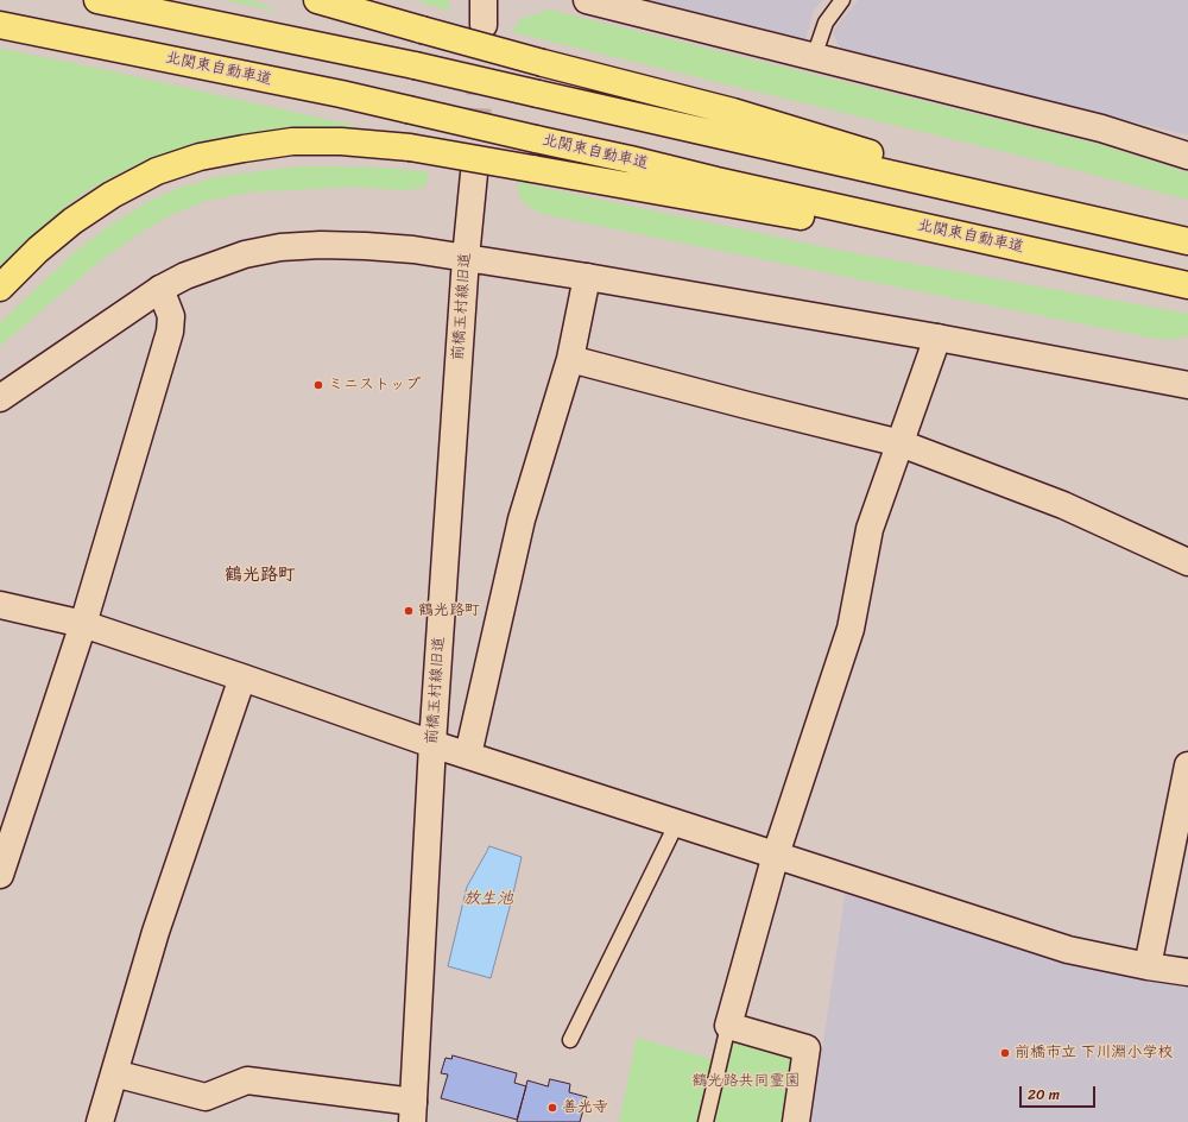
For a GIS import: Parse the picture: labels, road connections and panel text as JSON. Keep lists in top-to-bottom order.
{
  "streets": {
    "highway": ["北関東自動車道"],
    "street": ["前橋玉村線旧道"]
  },
  "districts": ["鶴光路町"],
  "water": ["放生池"],
  "parks": ["鶴光路共同霊園"],
  "places": [
    "ミニストップ",
    "鶴光路町",
    "前橋市立 下川淵小学校",
    "善光寺"
  ],
  "scale_bar": "20 m"
}
